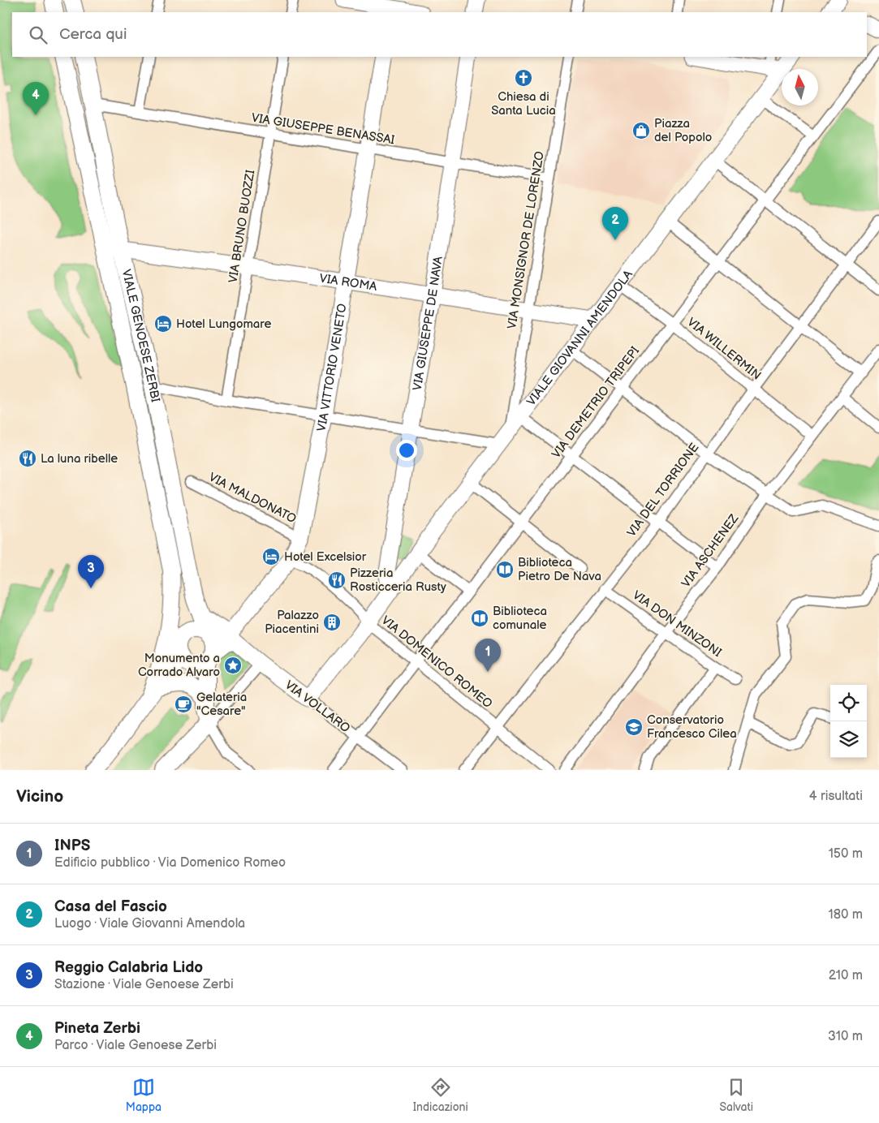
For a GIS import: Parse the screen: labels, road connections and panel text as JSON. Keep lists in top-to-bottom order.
{
  "streets": {
    "main road": ["VIALE GENOESE ZERBI"],
    "street": [
      "VIA GIUSEPPE BENASSAI",
      "VIA BRUNO BUOZZI",
      "VIA MONSIGNOR DE LORENZO",
      "VIA ROMA",
      "VIA GIUSEPPE DE NAVA",
      "VIALE GIOVANNI AMENDOLA",
      "VIA WILLERMIN",
      "VIA VITTORIO VENETO",
      "VIA DEMETRIO TRIPEPI",
      "VIA DEL TORRIONE",
      "VIA MALDONATO",
      "VIA ASCHENEZ",
      "VIA DON MINZONI",
      "VIA DOMENICO ROMEO",
      "VIA VOLLARO"
    ]
  },
  "crossings": [
    ["VIA GIUSEPPE BENASSAI", "VIA BRUNO BUOZZI"],
    ["VIA GIUSEPPE BENASSAI", "VIA MONSIGNOR DE LORENZO"],
    ["VIA GIUSEPPE BENASSAI", "VIA GIUSEPPE DE NAVA"],
    ["VIA GIUSEPPE BENASSAI", "VIALE GENOESE ZERBI"],
    ["VIA GIUSEPPE BENASSAI", "VIA VITTORIO VENETO"],
    ["VIA BRUNO BUOZZI", "VIA ROMA"],
    ["VIA MONSIGNOR DE LORENZO", "VIA ROMA"],
    ["VIA MONSIGNOR DE LORENZO", "VIALE GIOVANNI AMENDOLA"],
    ["VIA ROMA", "VIA GIUSEPPE DE NAVA"],
    ["VIA ROMA", "VIALE GENOESE ZERBI"],
    ["VIA ROMA", "VIALE GIOVANNI AMENDOLA"],
    ["VIA ROMA", "VIA VITTORIO VENETO"],
    ["VIA GIUSEPPE DE NAVA", "VIALE GIOVANNI AMENDOLA"],
    ["VIALE GIOVANNI AMENDOLA", "VIA WILLERMIN"],
    ["VIALE GIOVANNI AMENDOLA", "VIA DOMENICO ROMEO"],
    ["VIALE GIOVANNI AMENDOLA", "VIA VOLLARO"],
    ["VIA WILLERMIN", "VIA DEMETRIO TRIPEPI"],
    ["VIA WILLERMIN", "VIA DEL TORRIONE"],
    ["VIA WILLERMIN", "VIA ASCHENEZ"],
    ["VIA VITTORIO VENETO", "VIA MALDONATO"],
    ["VIA VITTORIO VENETO", "VIA DOMENICO ROMEO"],
    ["VIA VITTORIO VENETO", "VIA VOLLARO"],
    ["VIA DEMETRIO TRIPEPI", "VIA DOMENICO ROMEO"],
    ["VIA DEMETRIO TRIPEPI", "VIA VOLLARO"],
    ["VIA DEL TORRIONE", "VIA DON MINZONI"],
    ["VIA DEL TORRIONE", "VIA DOMENICO ROMEO"],
    ["VIA ASCHENEZ", "VIA DON MINZONI"]
  ],
  "places": {
    "church": ["Chiesa di Santa Lucia"],
    "shop": ["Piazza del Popolo"],
    "hotel": ["Hotel Lungomare", "Hotel Excelsior"],
    "restaurant": ["La luna ribelle", "Pizzeria Rosticceria Rusty"],
    "library": ["Biblioteca Pietro De Nava", "Biblioteca comunale"],
    "building": ["Palazzo Piacentini"],
    "place": ["Monumento a Corrado Alvaro"],
    "cafe": ["Gelateria \"Cesare\""],
    "school or university": ["Conservatorio Francesco Cilea"]
  },
  "north": "top",
  "page": {
    "search": "Cerca qui",
    "pins": [
      "4",
      "2",
      "3",
      "1"
    ],
    "heading": ["Vicino", "4 risultati"],
    "list": [
      {
        "mark": "1",
        "name": "INPS",
        "note": "Edificio pubblico · Via Domenico Romeo",
        "value": "150 m"
      },
      {
        "mark": "2",
        "name": "Casa del Fascio",
        "note": "Luogo · Viale Giovanni Amendola",
        "value": "180 m"
      },
      {
        "mark": "3",
        "name": "Reggio Calabria Lido",
        "note": "Stazione · Viale Genoese Zerbi",
        "value": "210 m"
      },
      {
        "mark": "4",
        "name": "Pineta Zerbi",
        "note": "Parco · Viale Genoese Zerbi",
        "value": "310 m"
      }
    ],
    "nav": ["Mappa", "Indicazioni", "Salvati"]
  }
}
